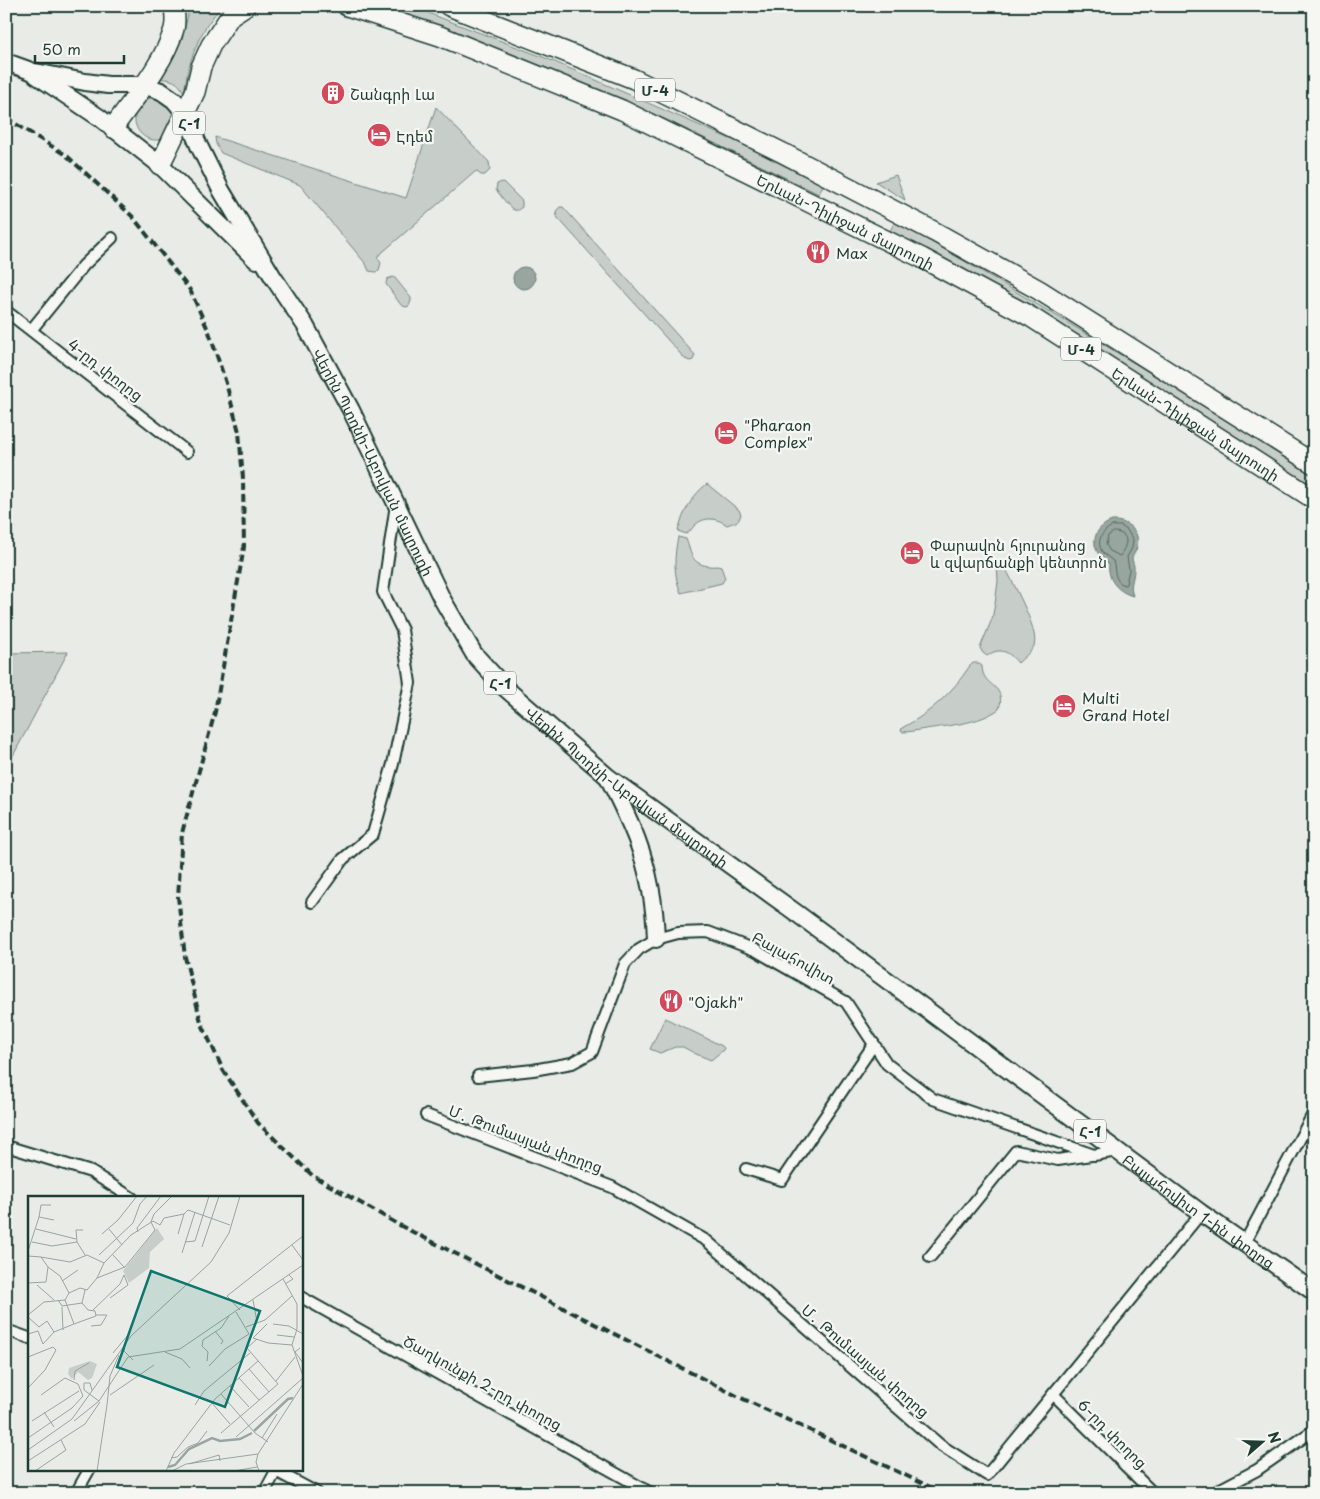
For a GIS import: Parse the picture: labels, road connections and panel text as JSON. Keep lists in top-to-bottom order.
{
  "streets": {
    "highway": ["Մ-4", "Երևան-Դիլիջան մայրուղի"],
    "main road": ["Հ-1", "Վերին Պտղնի-Աբովյան մայրուղի", "Բալահովիտ 1-ին փողոց"],
    "street": [
      "4-րդ փողոց",
      "Բալահովիտ",
      "Մ․ Թումասյան փողոց",
      "Ծաղկունքի 2-րդ փողոց",
      "6-րդ փողոց"
    ]
  },
  "crossings": [
    ["Վերին Պտղնի-Աբովյան մայրուղի", "Բալահովիտ 1-ին փողոց"],
    ["Մ․ Թումասյան փողոց", "Բալահովիտ 1-ին փողոց"],
    ["Մ․ Թումասյան փողոց", "6-րդ փողոց"]
  ],
  "places": {
    "building": ["Շանգրի Լա"],
    "hotel": [
      "Էդեմ",
      "\"Pharaon Complex\"",
      "Փարավոն հյուրանոց և զվարճանքի կենտրոն",
      "Multi Grand Hotel"
    ],
    "restaurant": ["Max", "\"Ojakh\""]
  },
  "scale_bar": "50 m",
  "north": "right"
}
